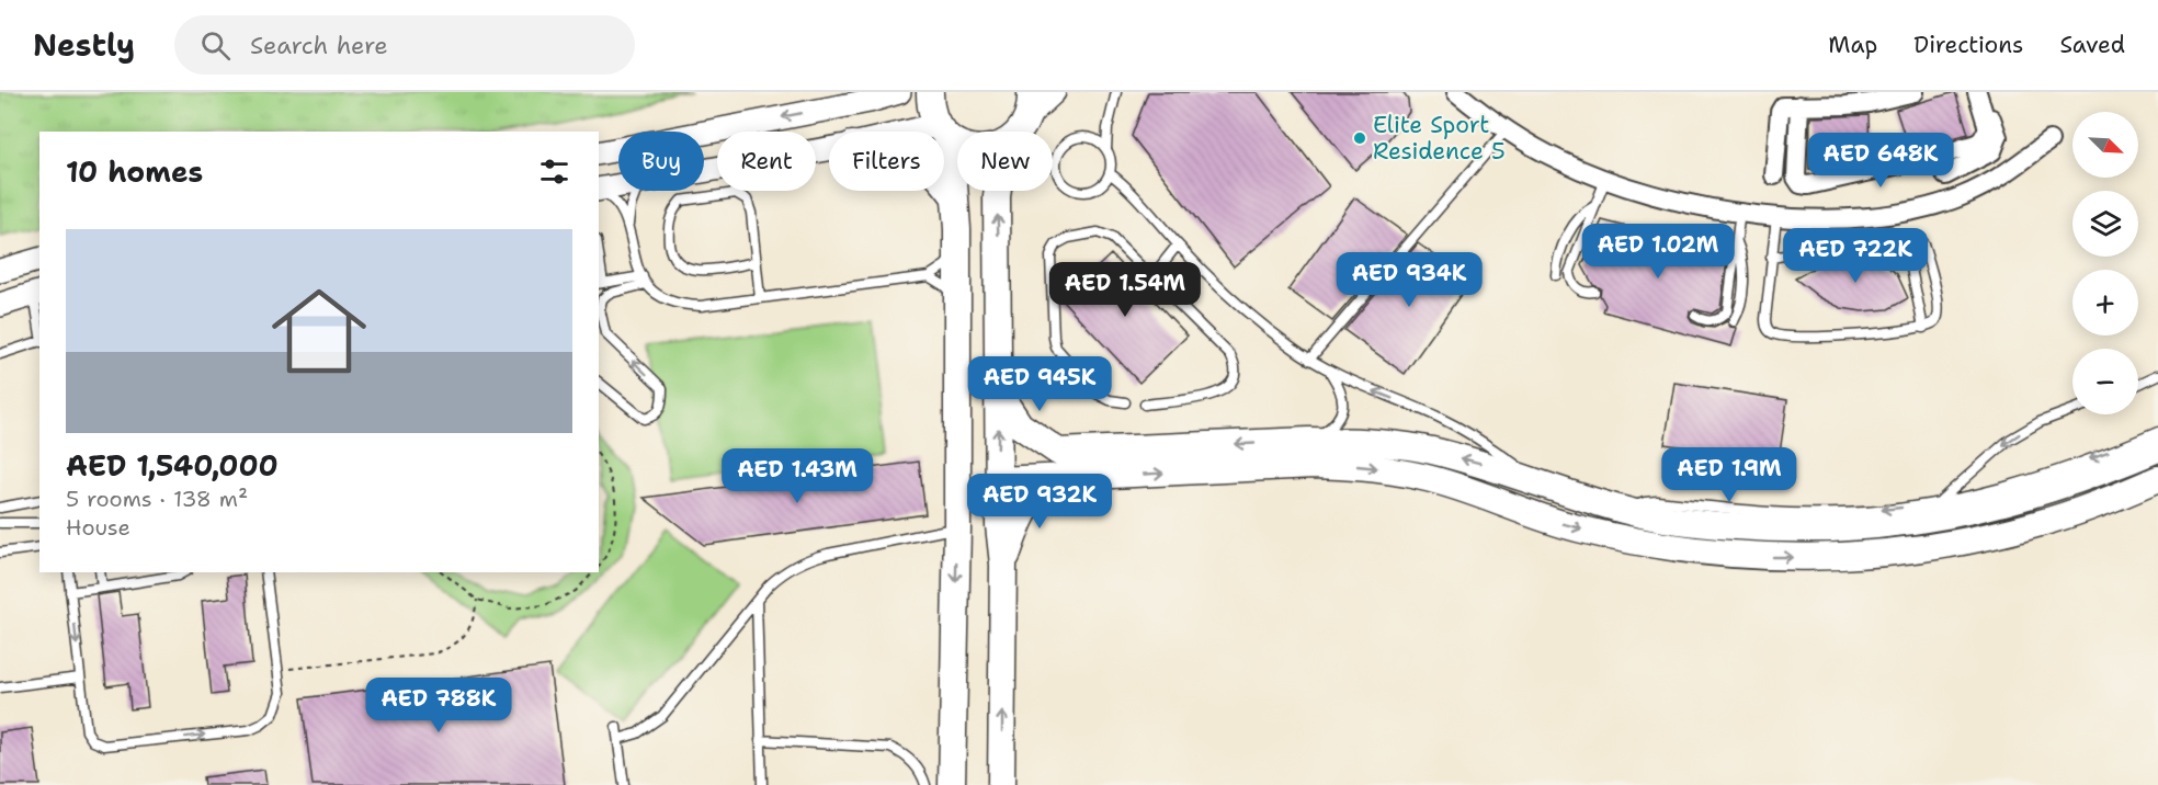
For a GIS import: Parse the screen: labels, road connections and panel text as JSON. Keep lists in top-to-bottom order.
{
  "places": ["Elite Sport Residence 5"],
  "north": "bottom right",
  "page": {
    "header": "Nestly",
    "search": "Search here",
    "nav": ["Map", "Directions", "Saved"],
    "map_buttons": ["+", "−"],
    "chip": [
      "Buy",
      "Rent",
      "Filters",
      "New"
    ],
    "heading": "10 homes",
    "price": [
      "AED 648K",
      "AED 1.02M",
      "AED 722K",
      "AED 934K",
      "AED 1.54M",
      "AED 945K",
      "AED 1.9M",
      "AED 1.43M",
      "AED 932K",
      "AED 788K"
    ],
    "list": [
      {
        "name": "AED 1,540,000",
        "note": "5 rooms · 138 m² · House"
      }
    ]
  }
}
